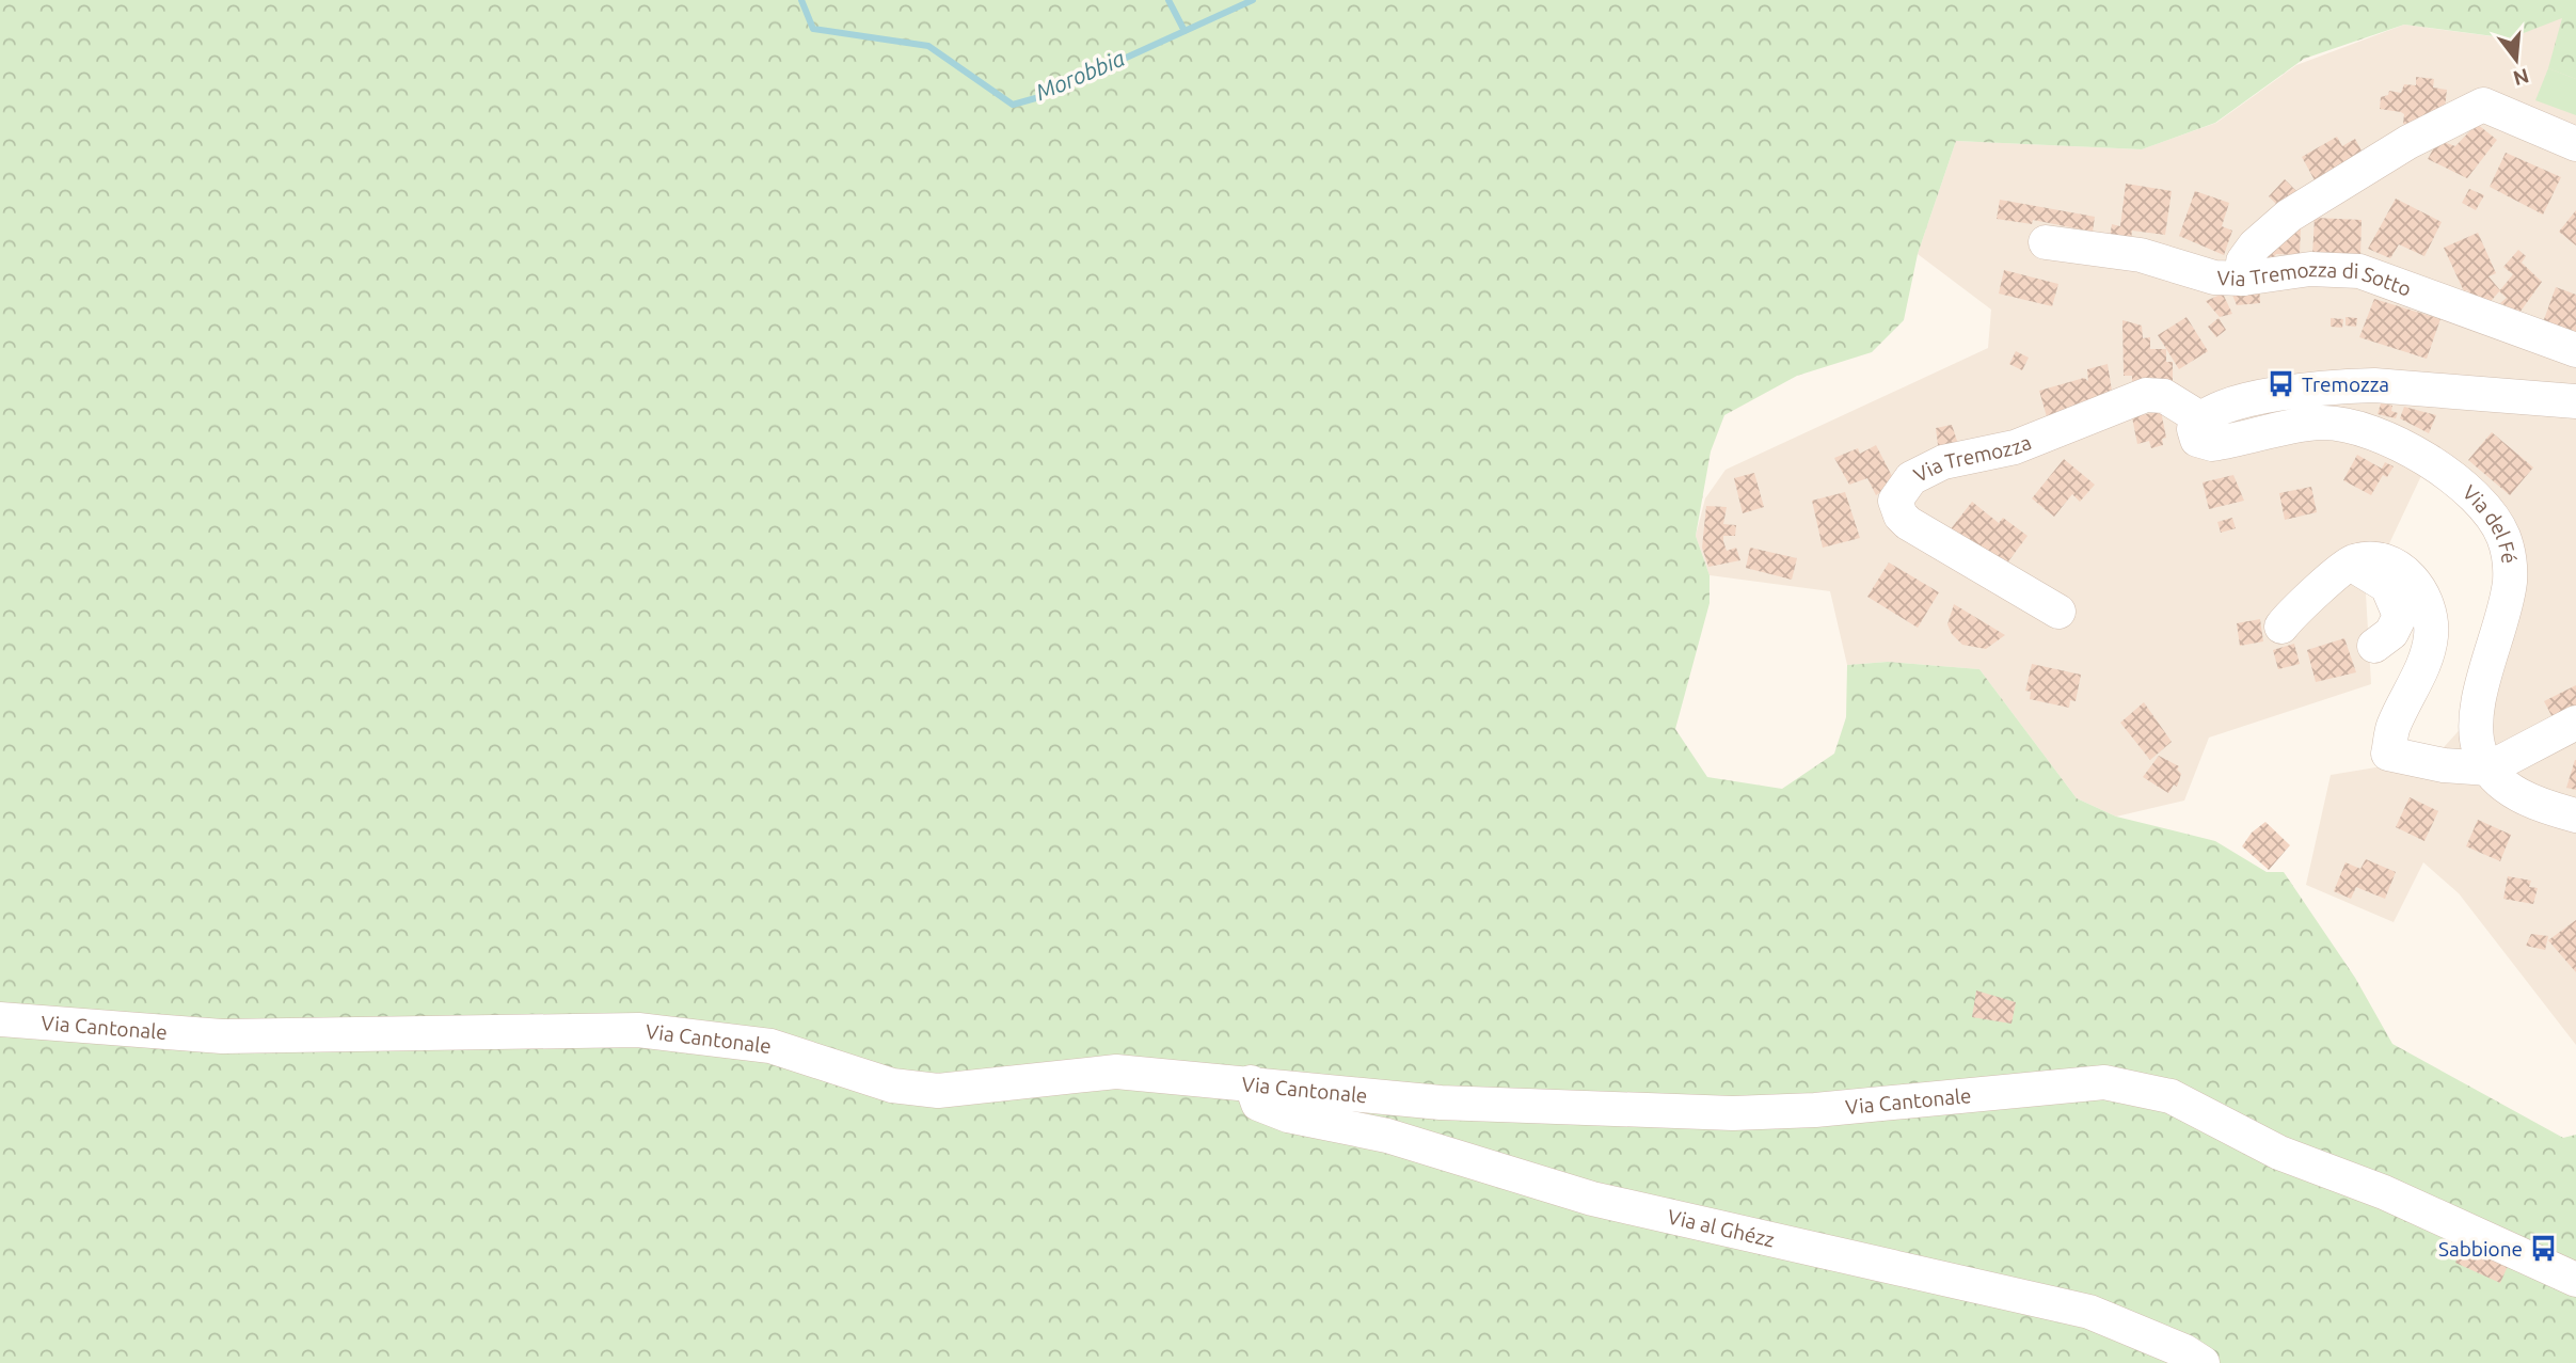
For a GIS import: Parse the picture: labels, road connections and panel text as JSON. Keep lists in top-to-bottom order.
{
  "streets": {
    "street": [
      "Via Tremozza di Sotto",
      "Via Tremozza",
      "Via del Fé",
      "Via Cantonale",
      "Via al Ghézz"
    ]
  },
  "crossings": [
    ["Via Tremozza", "Via del Fé"],
    ["Via Cantonale", "Via al Ghézz"]
  ],
  "water": ["Morobbia"],
  "places": {
    "bus stop": ["Tremozza", "Sabbione"]
  },
  "north": "bottom"
}
